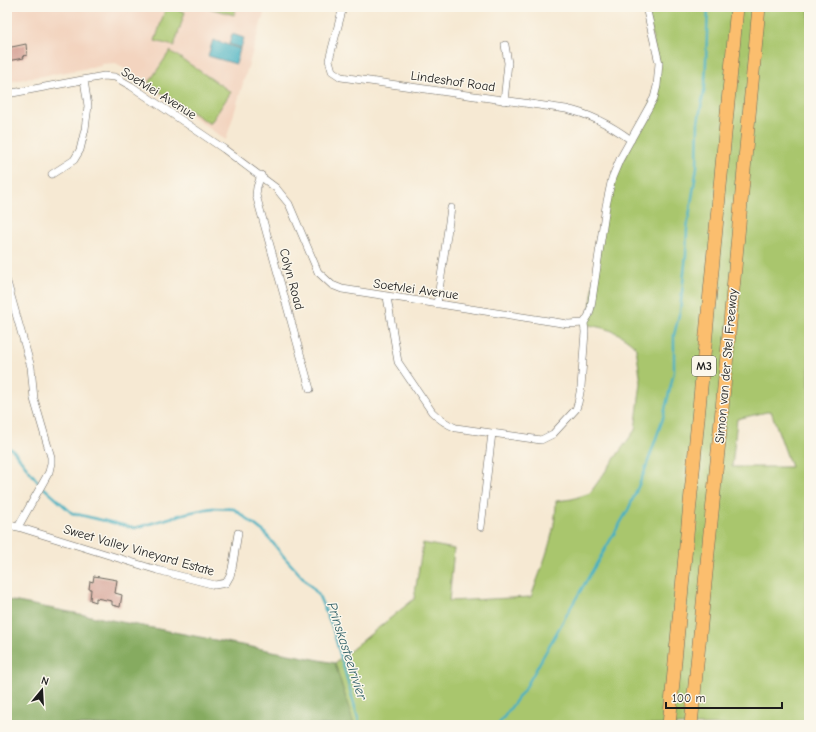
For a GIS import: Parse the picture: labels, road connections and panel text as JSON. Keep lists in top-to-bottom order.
{
  "streets": {
    "highway": ["M3", "Simon van der Stel Freeway"],
    "street": [
      "Lindeshof Road",
      "Soetvlei Avenue",
      "Colyn Road",
      "Sweet Valley Vineyard Estate"
    ]
  },
  "crossings": [
    ["Soetvlei Avenue", "Colyn Road"]
  ],
  "water": ["Prinskasteelrivier"],
  "scale_bar": "100 m",
  "north": "top"
}
